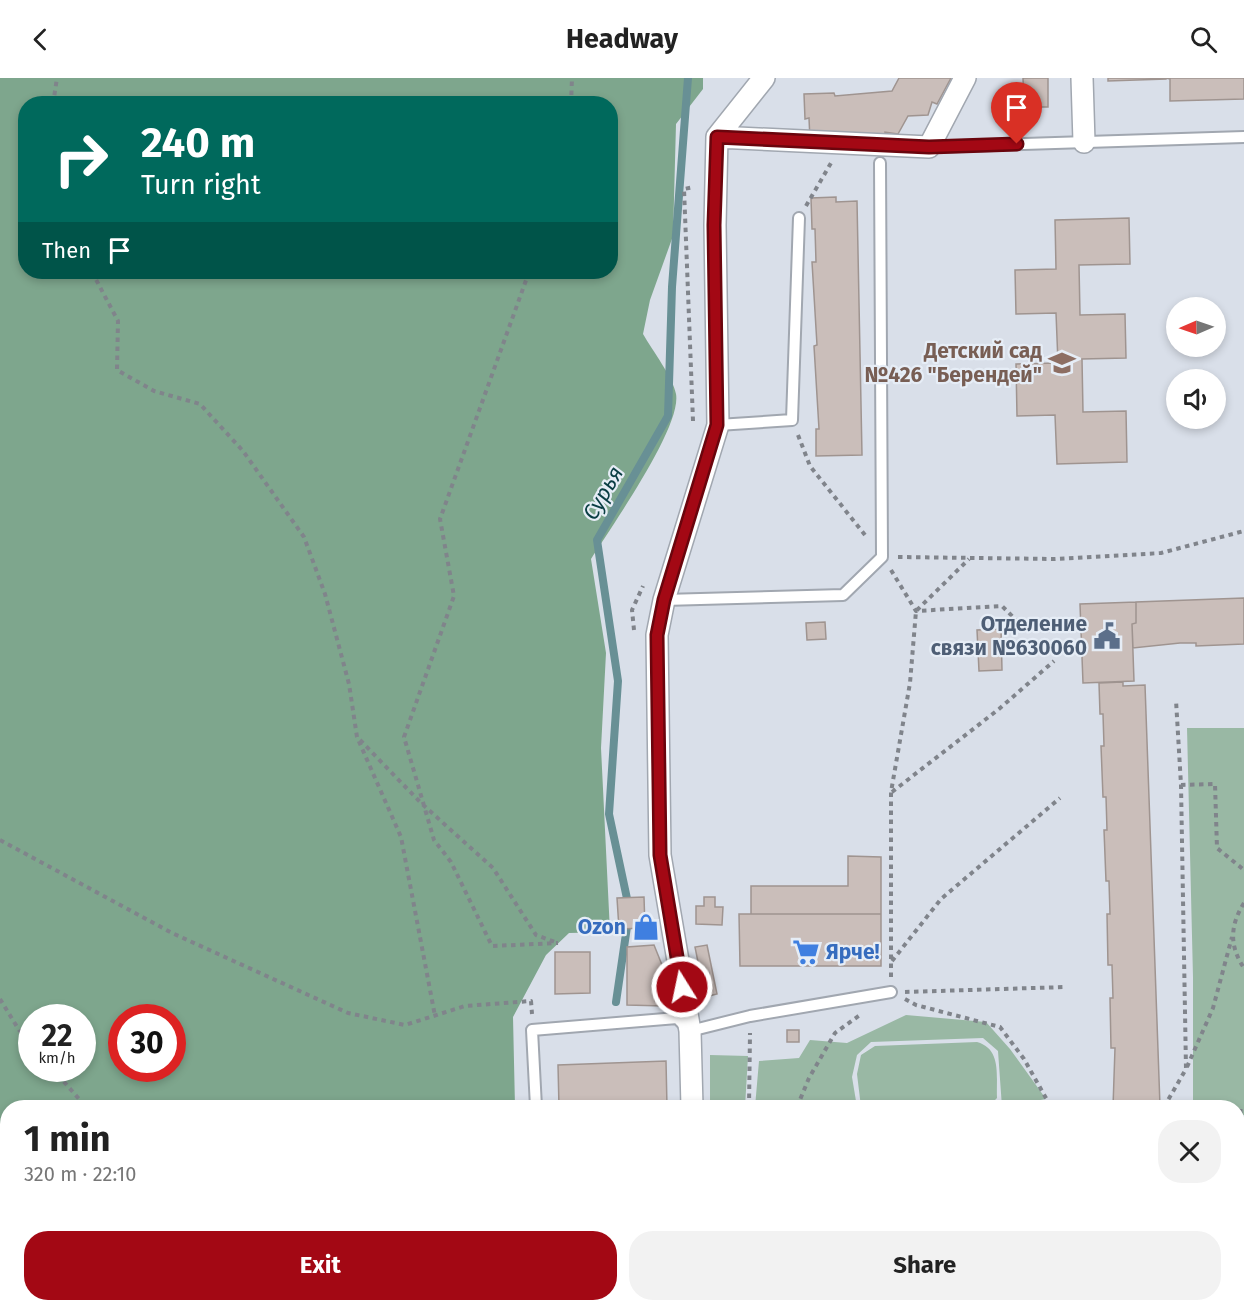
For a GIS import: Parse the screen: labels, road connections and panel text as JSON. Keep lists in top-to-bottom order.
{
  "water": ["Сурья"],
  "places": {
    "school or university": ["Детский сад №426 \"Берендей\""],
    "public building": ["Отделение связи №630060"],
    "shop": ["Ozon"],
    "supermarket": ["Ярче!"]
  },
  "north": "left",
  "page": {
    "header": "Headway",
    "turn": ["240 m", "Turn right"],
    "then": "Then",
    "speed": "22 km/h",
    "limit": "30",
    "heading": ["1 min", "320 m · 22:10"],
    "buttons": ["Exit", "Share"]
  }
}
